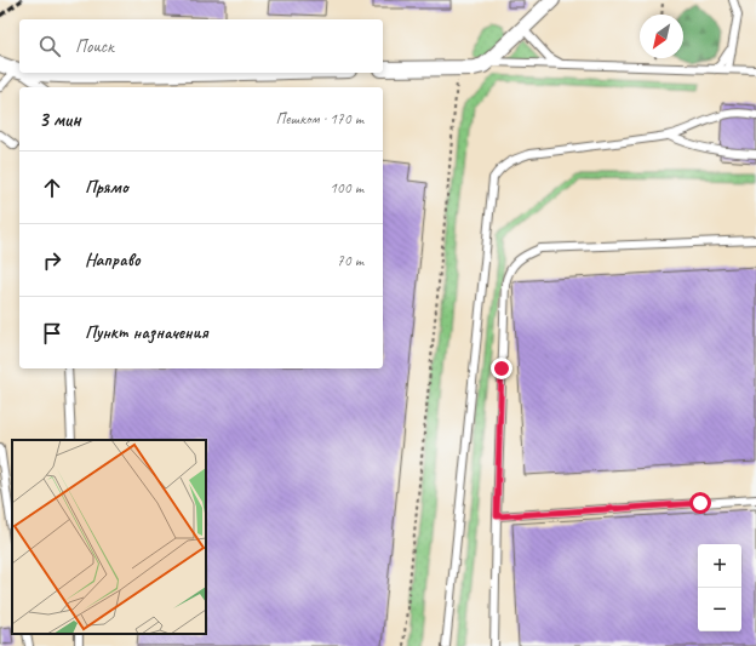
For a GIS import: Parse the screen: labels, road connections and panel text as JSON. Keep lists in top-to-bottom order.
{
  "north": "bottom left",
  "page": {
    "search": "Поиск",
    "heading": ["3 мин", "Пешком · 170 m"],
    "list": [
      ["Прямо", "100 m"],
      ["Направо", "70 m"],
      "Пункт назначения"
    ],
    "map_buttons": ["+", "−"]
  }
}
